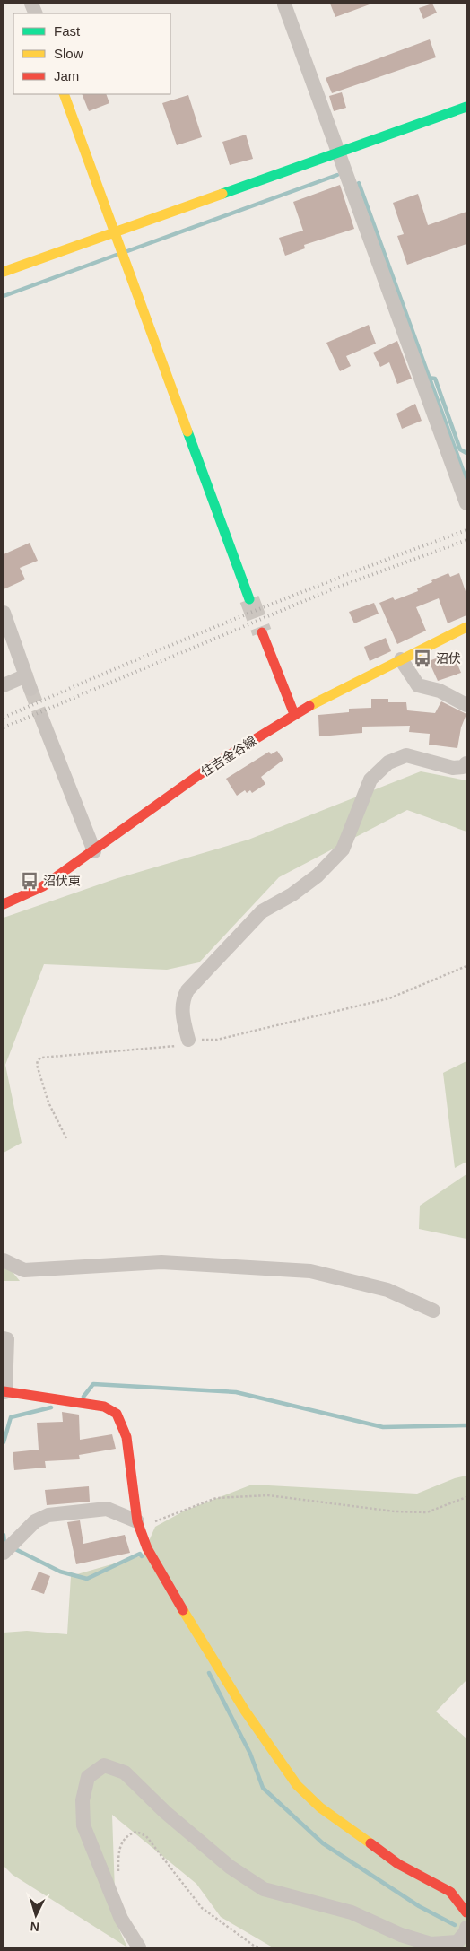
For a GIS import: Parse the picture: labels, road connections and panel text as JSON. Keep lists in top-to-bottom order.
{
  "streets": {
    "street": ["住吉金谷線"]
  },
  "places": {
    "bus stop": ["沼伏", "沼伏東"]
  },
  "legend": ["Fast", "Slow", "Jam"],
  "north": "bottom"
}
